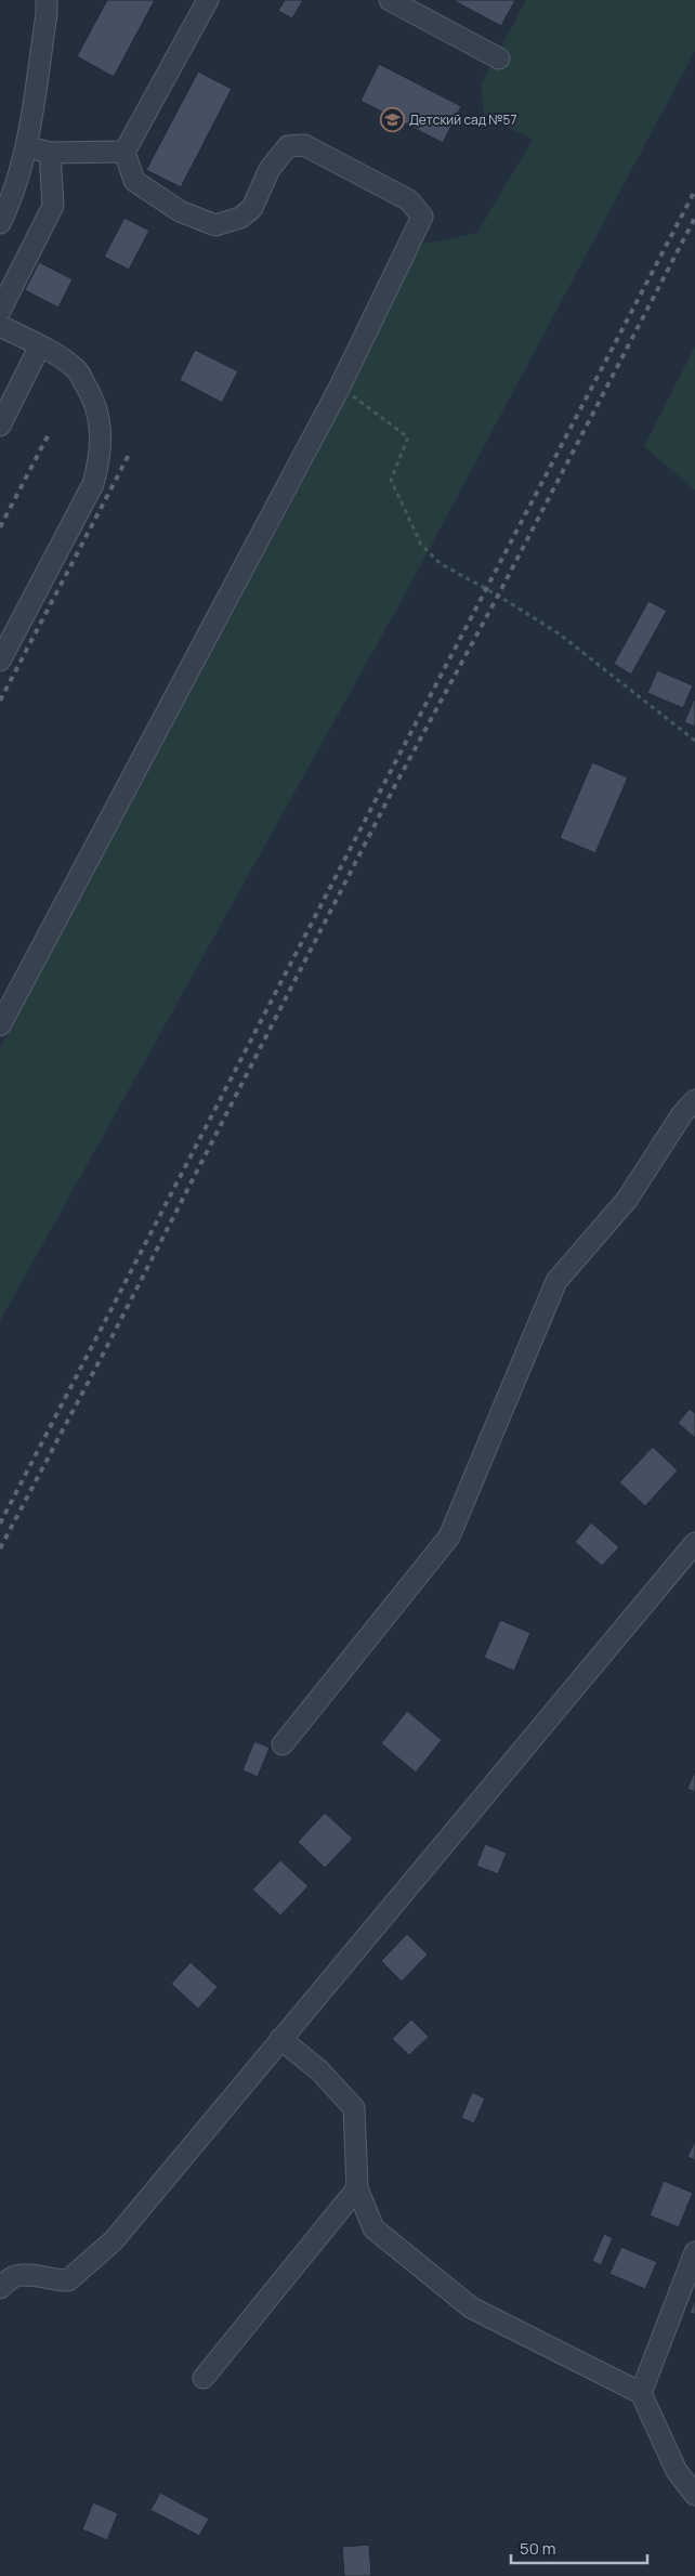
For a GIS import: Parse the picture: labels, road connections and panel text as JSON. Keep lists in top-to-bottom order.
{
  "places": {
    "school or university": ["Детский сад №57"]
  },
  "scale_bar": "50 m"
}
